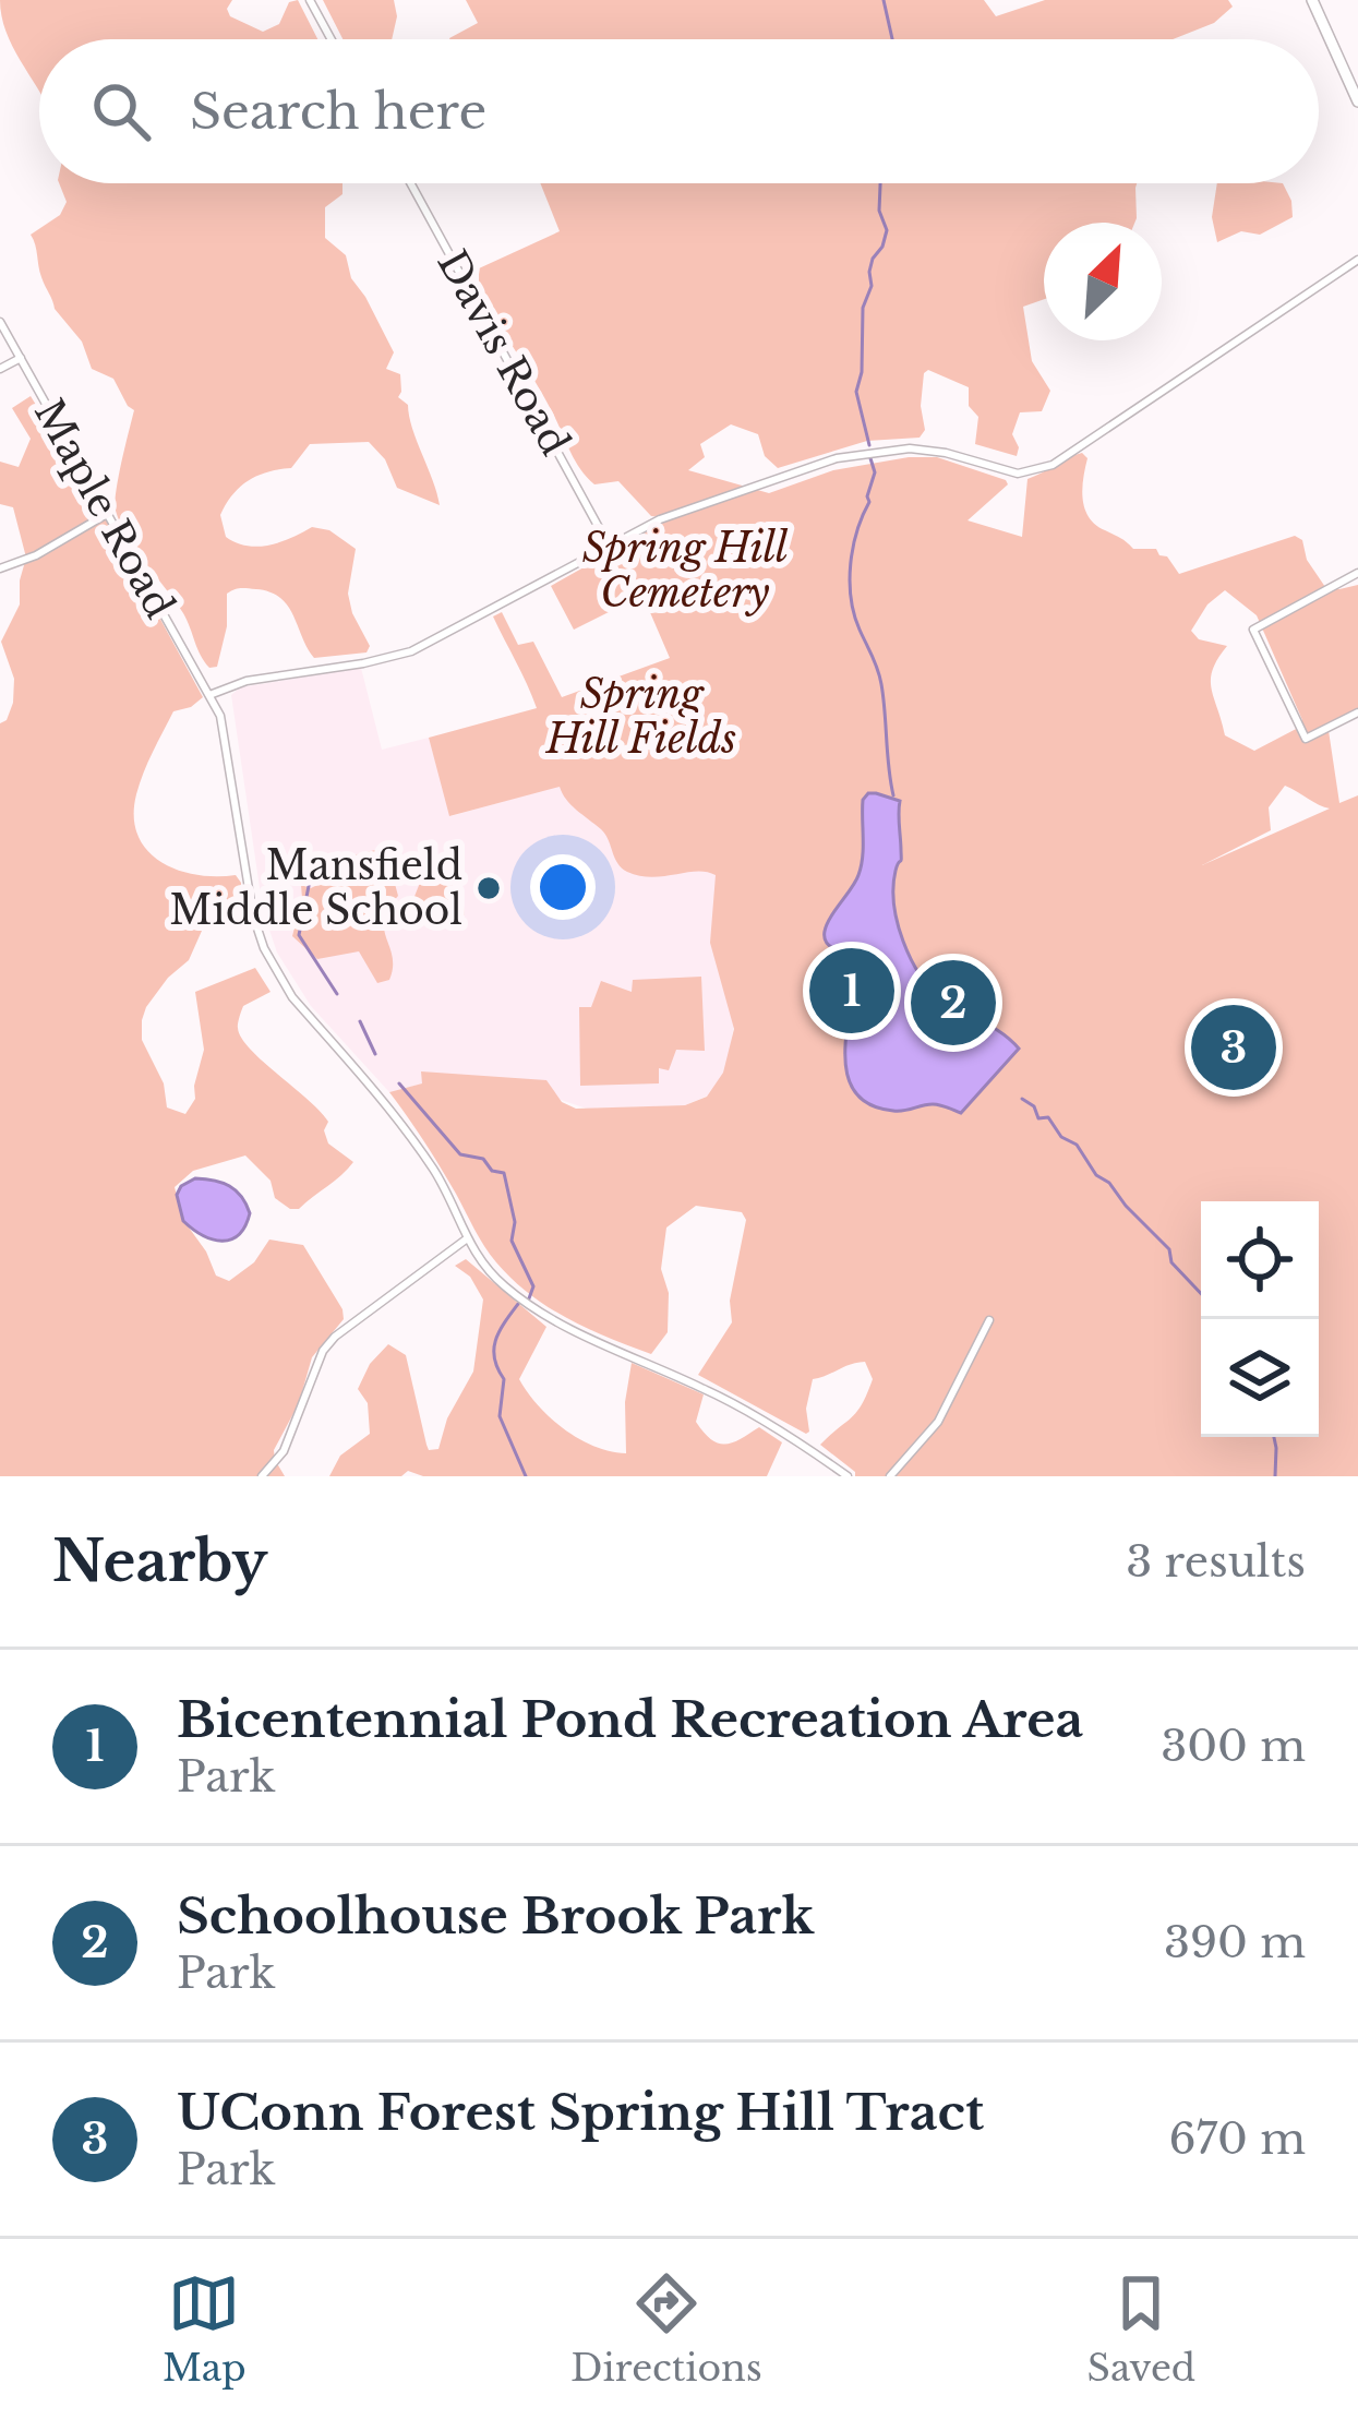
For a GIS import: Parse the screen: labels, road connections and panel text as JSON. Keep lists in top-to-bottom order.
{
  "streets": {
    "street": ["Davis Road", "Maple Road"]
  },
  "parks": ["Spring Hill Cemetery", "Spring Hill Fields"],
  "places": ["Mansfield Middle School"],
  "north": "top right",
  "page": {
    "search": "Search here",
    "pins": ["1", "2", "3"],
    "heading": ["Nearby", "3 results"],
    "list": [
      {
        "mark": "1",
        "name": "Bicentennial Pond Recreation Area",
        "note": "Park",
        "value": "300 m"
      },
      {
        "mark": "2",
        "name": "Schoolhouse Brook Park",
        "note": "Park",
        "value": "390 m"
      },
      {
        "mark": "3",
        "name": "UConn Forest Spring Hill Tract",
        "note": "Park",
        "value": "670 m"
      }
    ],
    "nav": ["Map", "Directions", "Saved"]
  }
}
